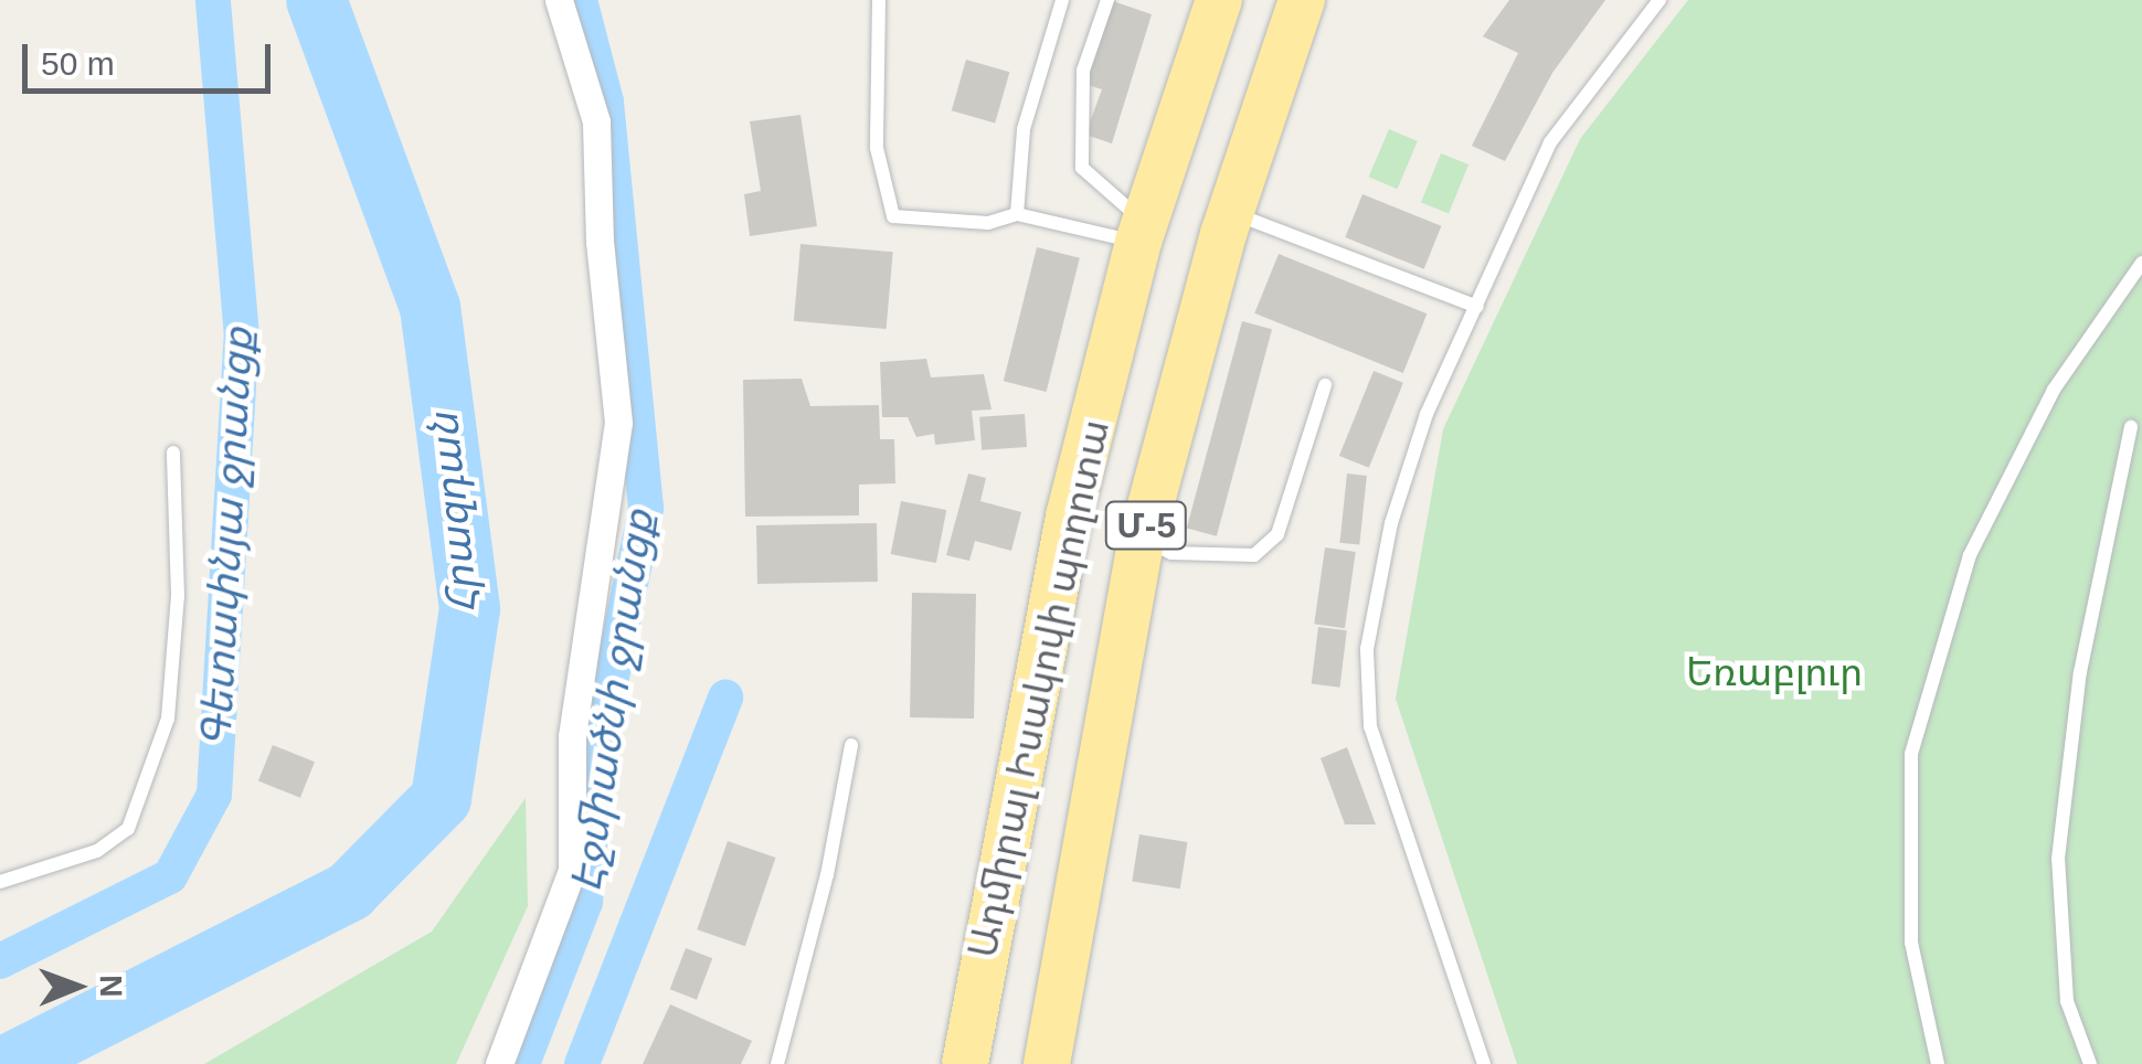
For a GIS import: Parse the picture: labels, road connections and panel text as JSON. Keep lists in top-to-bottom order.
{
  "streets": {
    "highway": ["Մ-5", "Ադմիրալ Իսակովի պողոտա"]
  },
  "water": ["Հրազդան", "Գետափնյա ջրանցք", "Էջմիածնի ջրանցք"],
  "parks": ["Եռաբլուր"],
  "scale_bar": "50 m",
  "north": "right"
}
